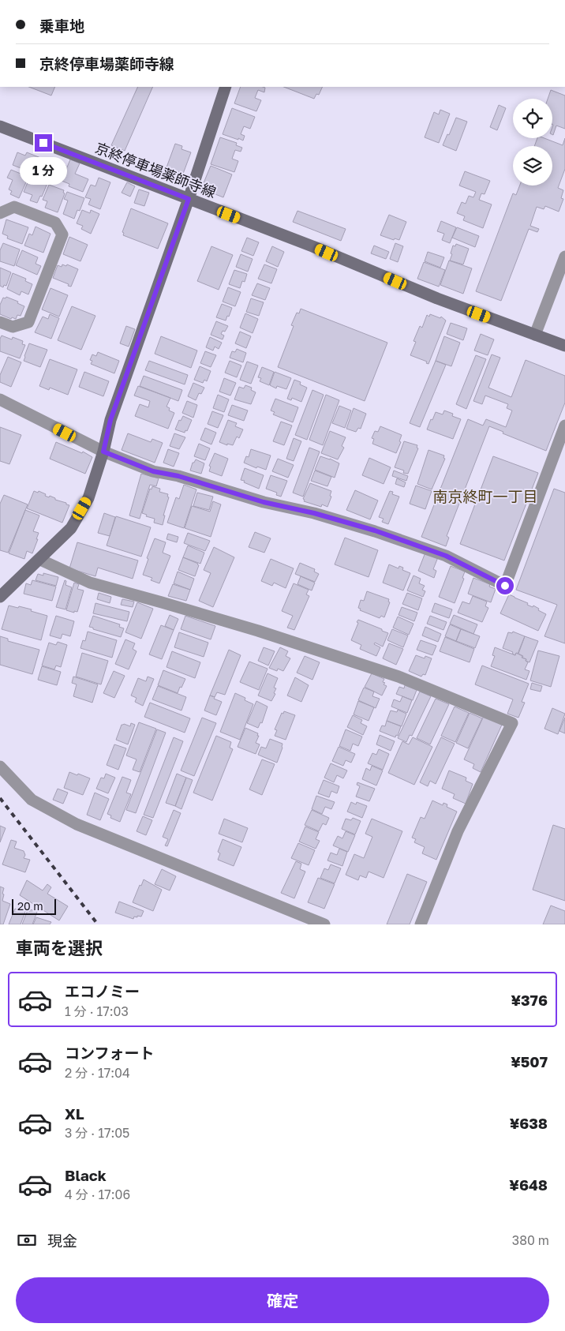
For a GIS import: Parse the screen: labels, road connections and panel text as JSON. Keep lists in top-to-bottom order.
{
  "streets": {
    "main road": ["京終停車場薬師寺線"]
  },
  "districts": ["南京終町一丁目"],
  "scale_bar": "20 m",
  "page": {
    "banner": ["乗車地", "京終停車場薬師寺線"],
    "bubble": "1 分",
    "scale": "20 m",
    "heading": "車両を選択",
    "list": [
      {
        "name": "エコノミー",
        "note": "1 分 · 17:03",
        "value": "¥376"
      },
      {
        "name": "コンフォート",
        "note": "2 分 · 17:04",
        "value": "¥507"
      },
      {
        "name": "XL",
        "note": "3 分 · 17:05",
        "value": "¥638"
      },
      {
        "name": "Black",
        "note": "4 分 · 17:06",
        "value": "¥648"
      }
    ],
    "pay": ["現金", "380 m"],
    "buttons": "確定"
  }
}
